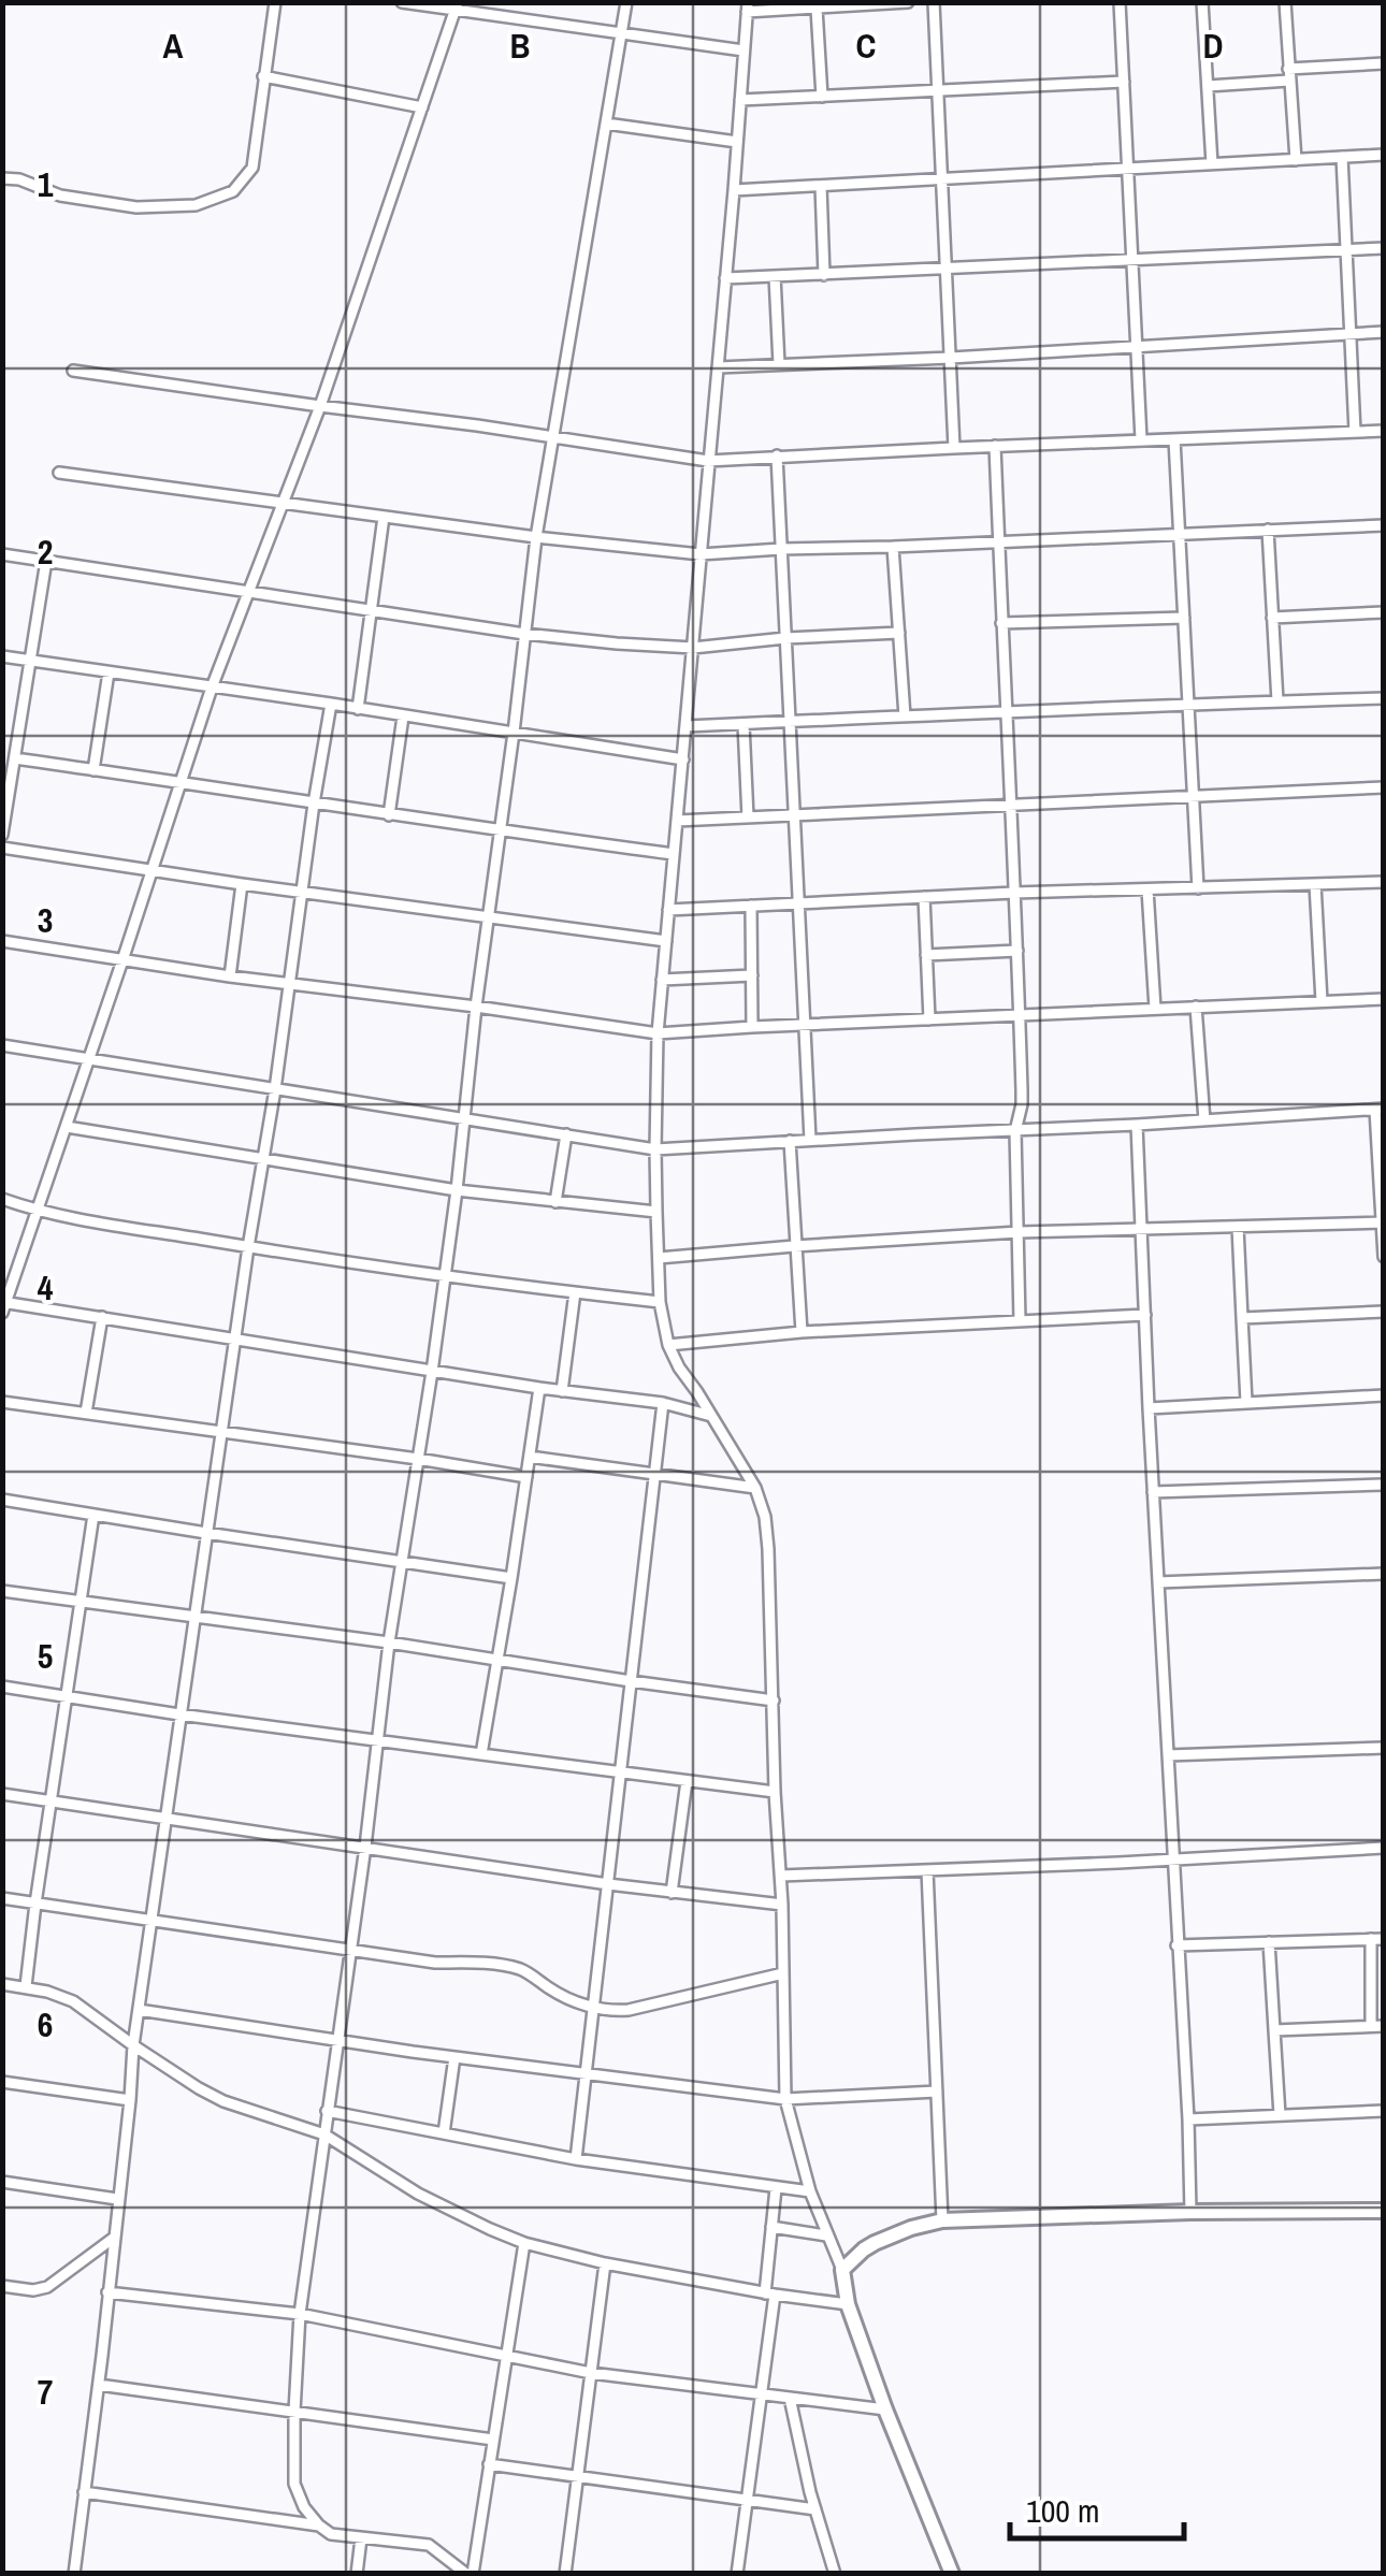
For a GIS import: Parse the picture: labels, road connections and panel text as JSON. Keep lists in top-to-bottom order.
{
  "scale_bar": "100 m",
  "grid": {
    "columns": [
      "A",
      "B",
      "C",
      "D"
    ],
    "rows": [
      "1",
      "2",
      "3",
      "4",
      "5",
      "6",
      "7"
    ]
  }
}
